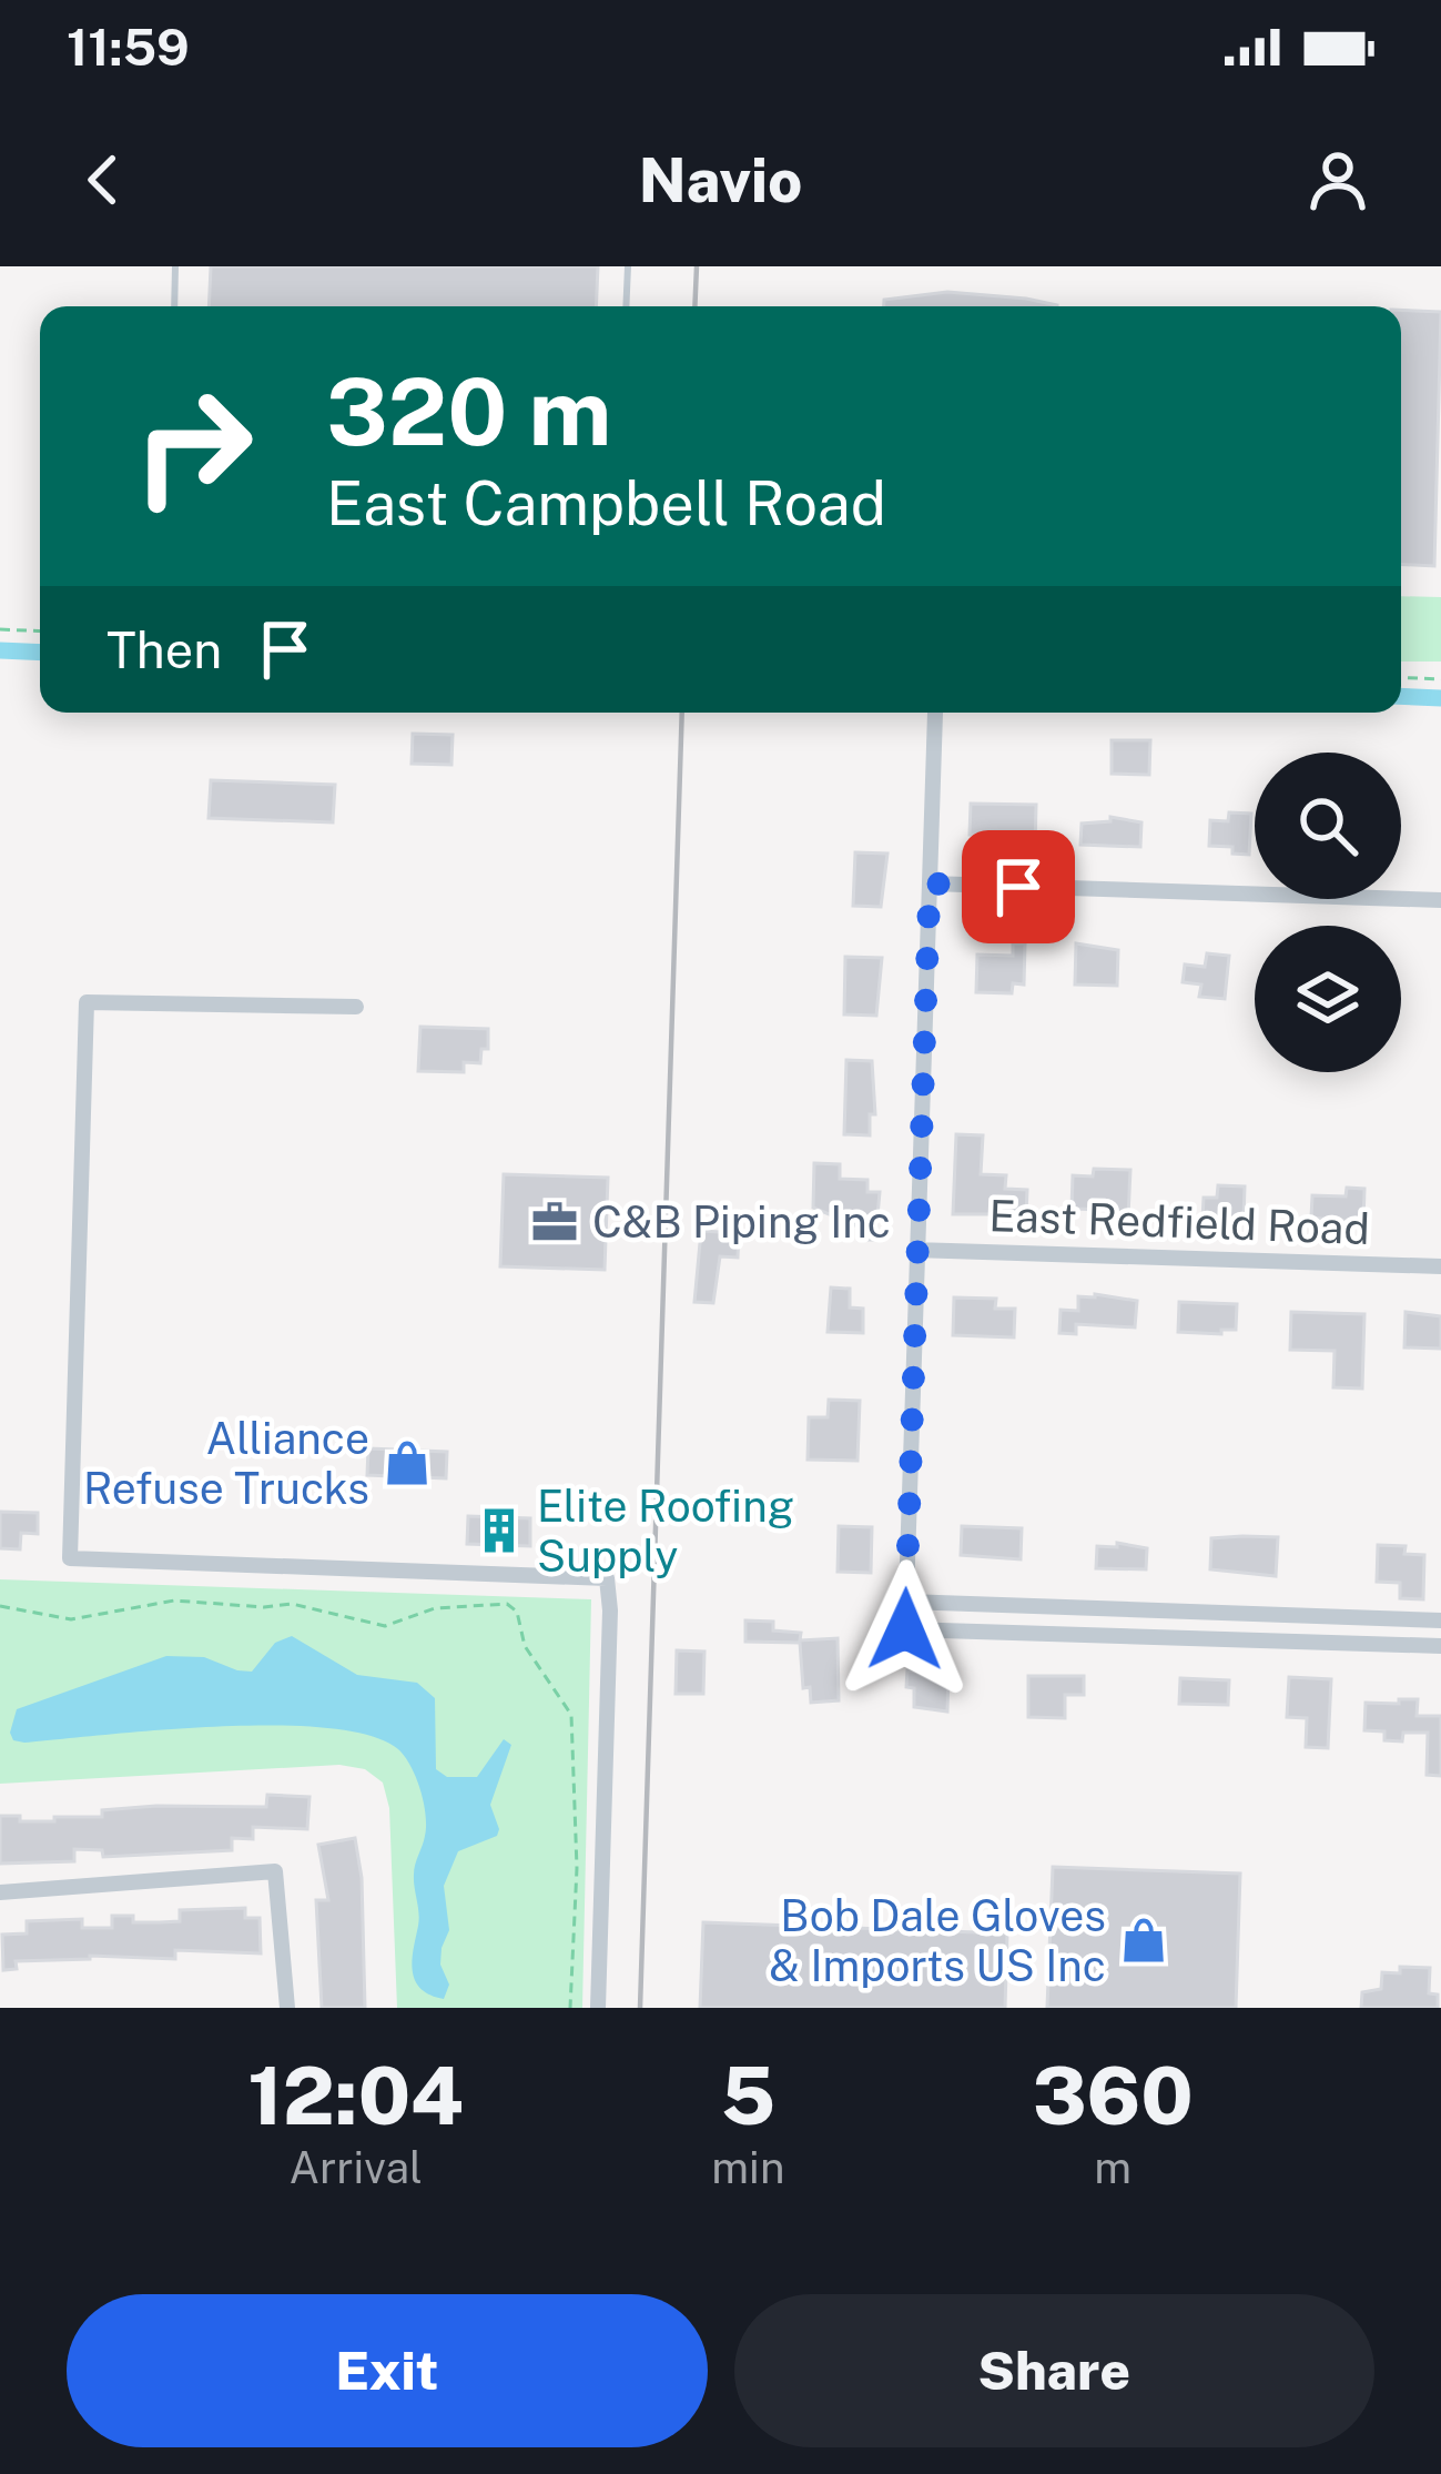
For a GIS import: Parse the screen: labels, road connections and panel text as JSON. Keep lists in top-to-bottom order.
{
  "streets": {
    "street": ["East Redfield Road"]
  },
  "places": {
    "office": ["C&B Piping Inc"],
    "shop": ["Alliance Refuse Trucks", "Bob Dale Gloves & Imports US Inc"],
    "building": ["Elite Roofing Supply"]
  },
  "page": {
    "status": "11:59",
    "header": "Navio",
    "turn": ["320 m", "East Campbell Road"],
    "then": "Then",
    "eta": [
      "12:04",
      "Arrival",
      "5",
      "min",
      "360",
      "m"
    ],
    "buttons": ["Exit", "Share"]
  }
}
